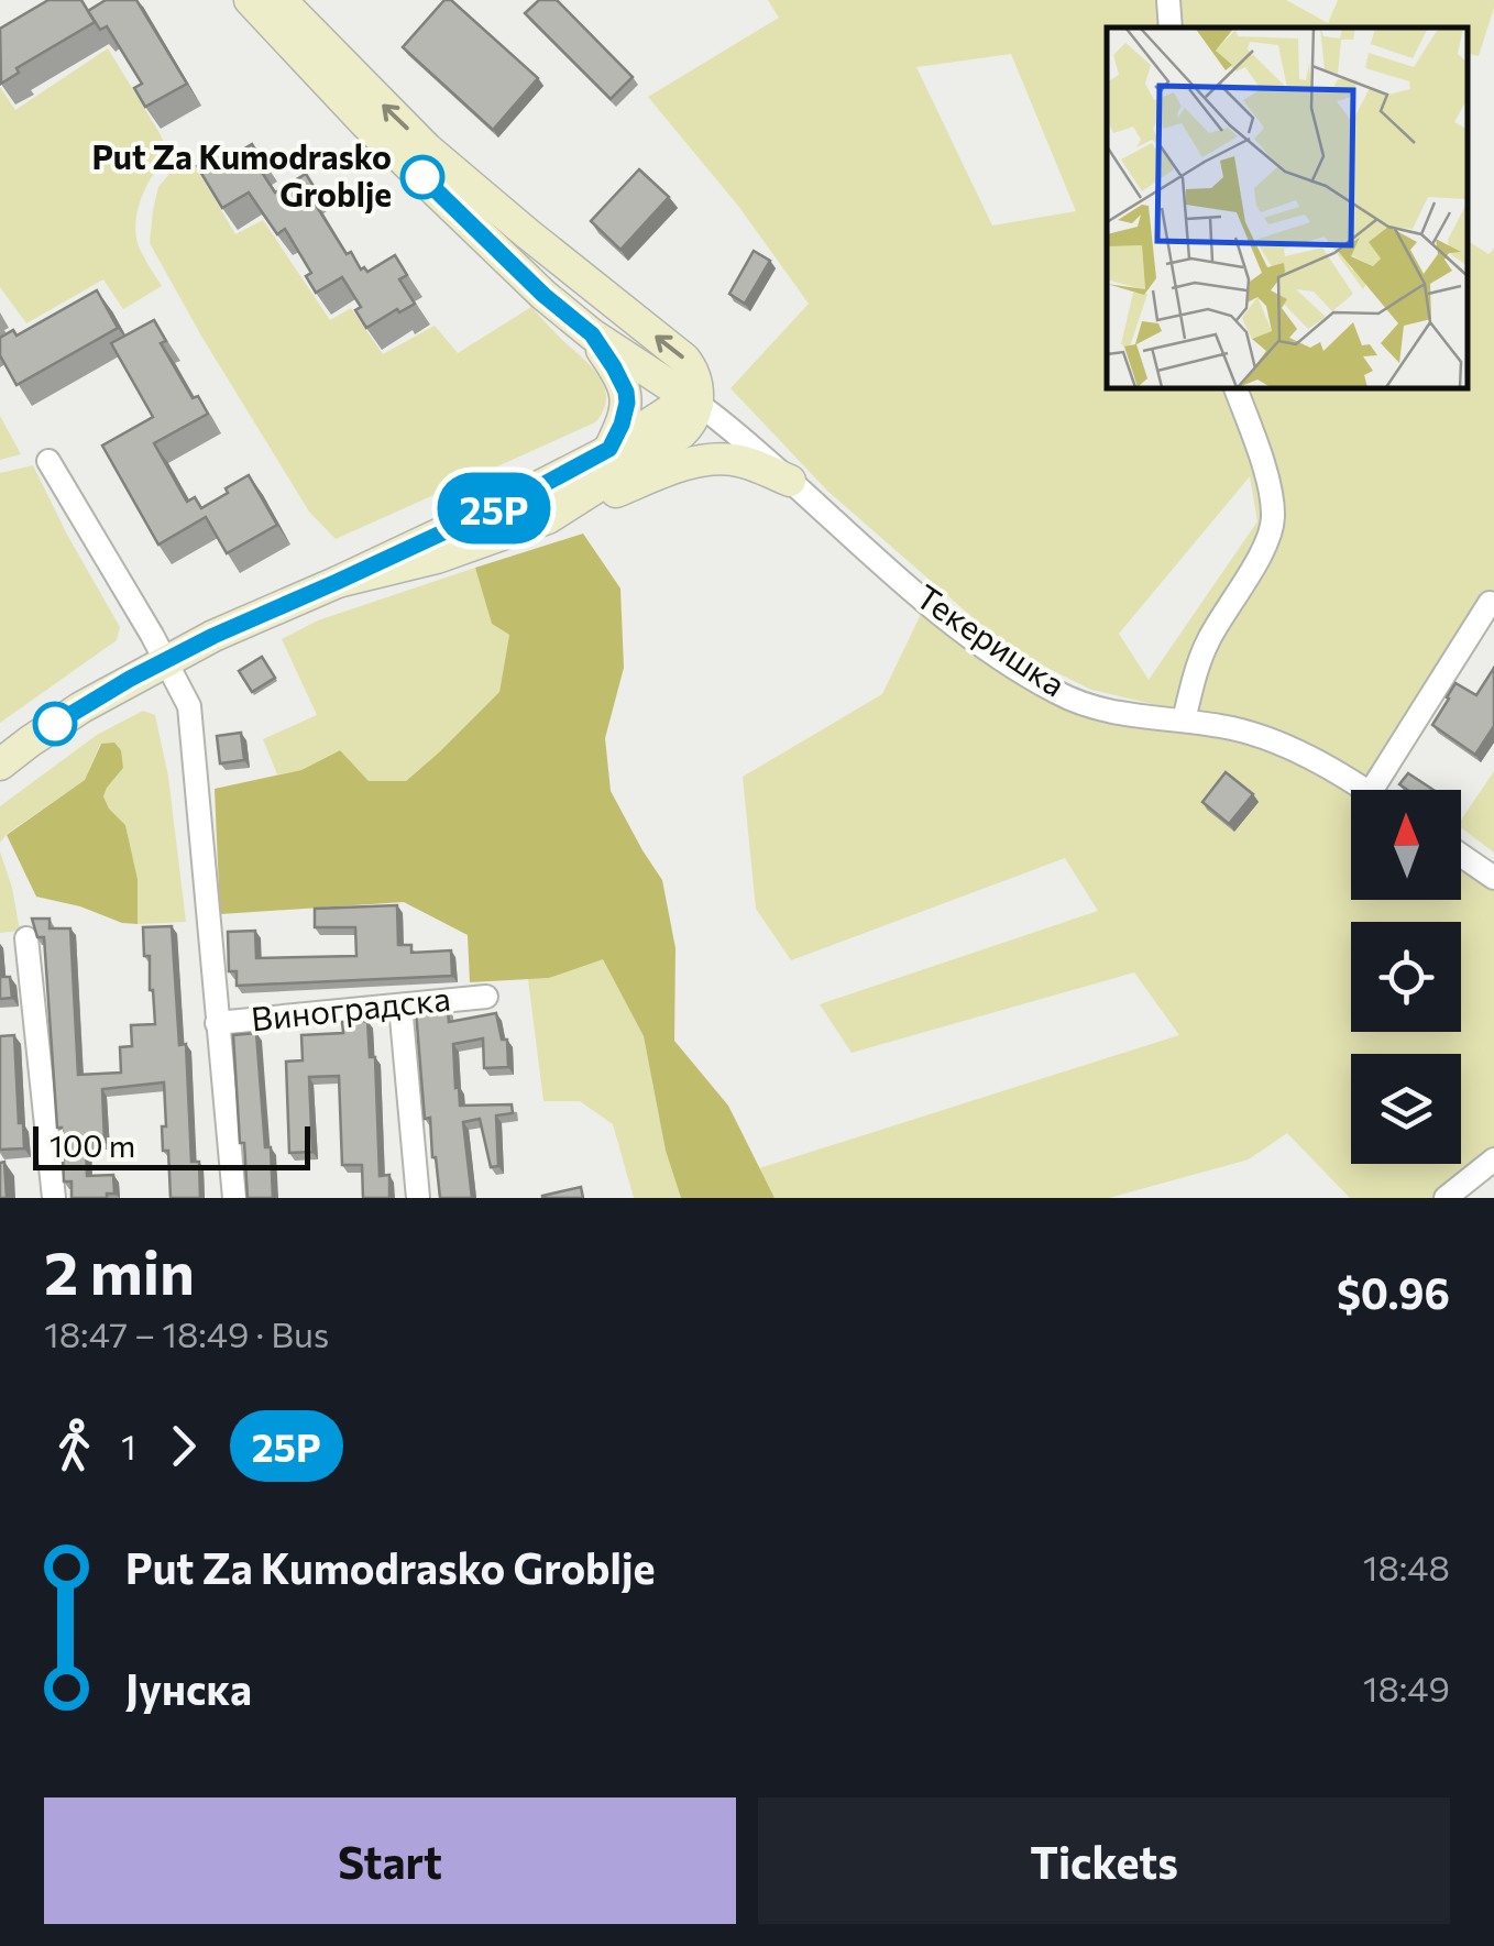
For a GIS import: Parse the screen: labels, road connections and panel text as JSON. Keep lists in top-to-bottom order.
{
  "streets": {
    "street": ["Текеришка", "Виноградска"]
  },
  "places": ["Put Za Kumodrasko Groblje"],
  "lines": ["bus line 25P"],
  "scale_bar": "100 m",
  "north": "top",
  "page": {
    "on_map": "25P",
    "scale": "100 m",
    "heading": ["2 min", "18:47 – 18:49 · Bus", "$0.96"],
    "legs": ["1", "25P"],
    "list": [
      {
        "name": "Put Za Kumodrasko Groblje",
        "value": "18:48"
      },
      {
        "name": "Јунска",
        "value": "18:49"
      }
    ],
    "buttons": ["Start", "Tickets"]
  }
}
